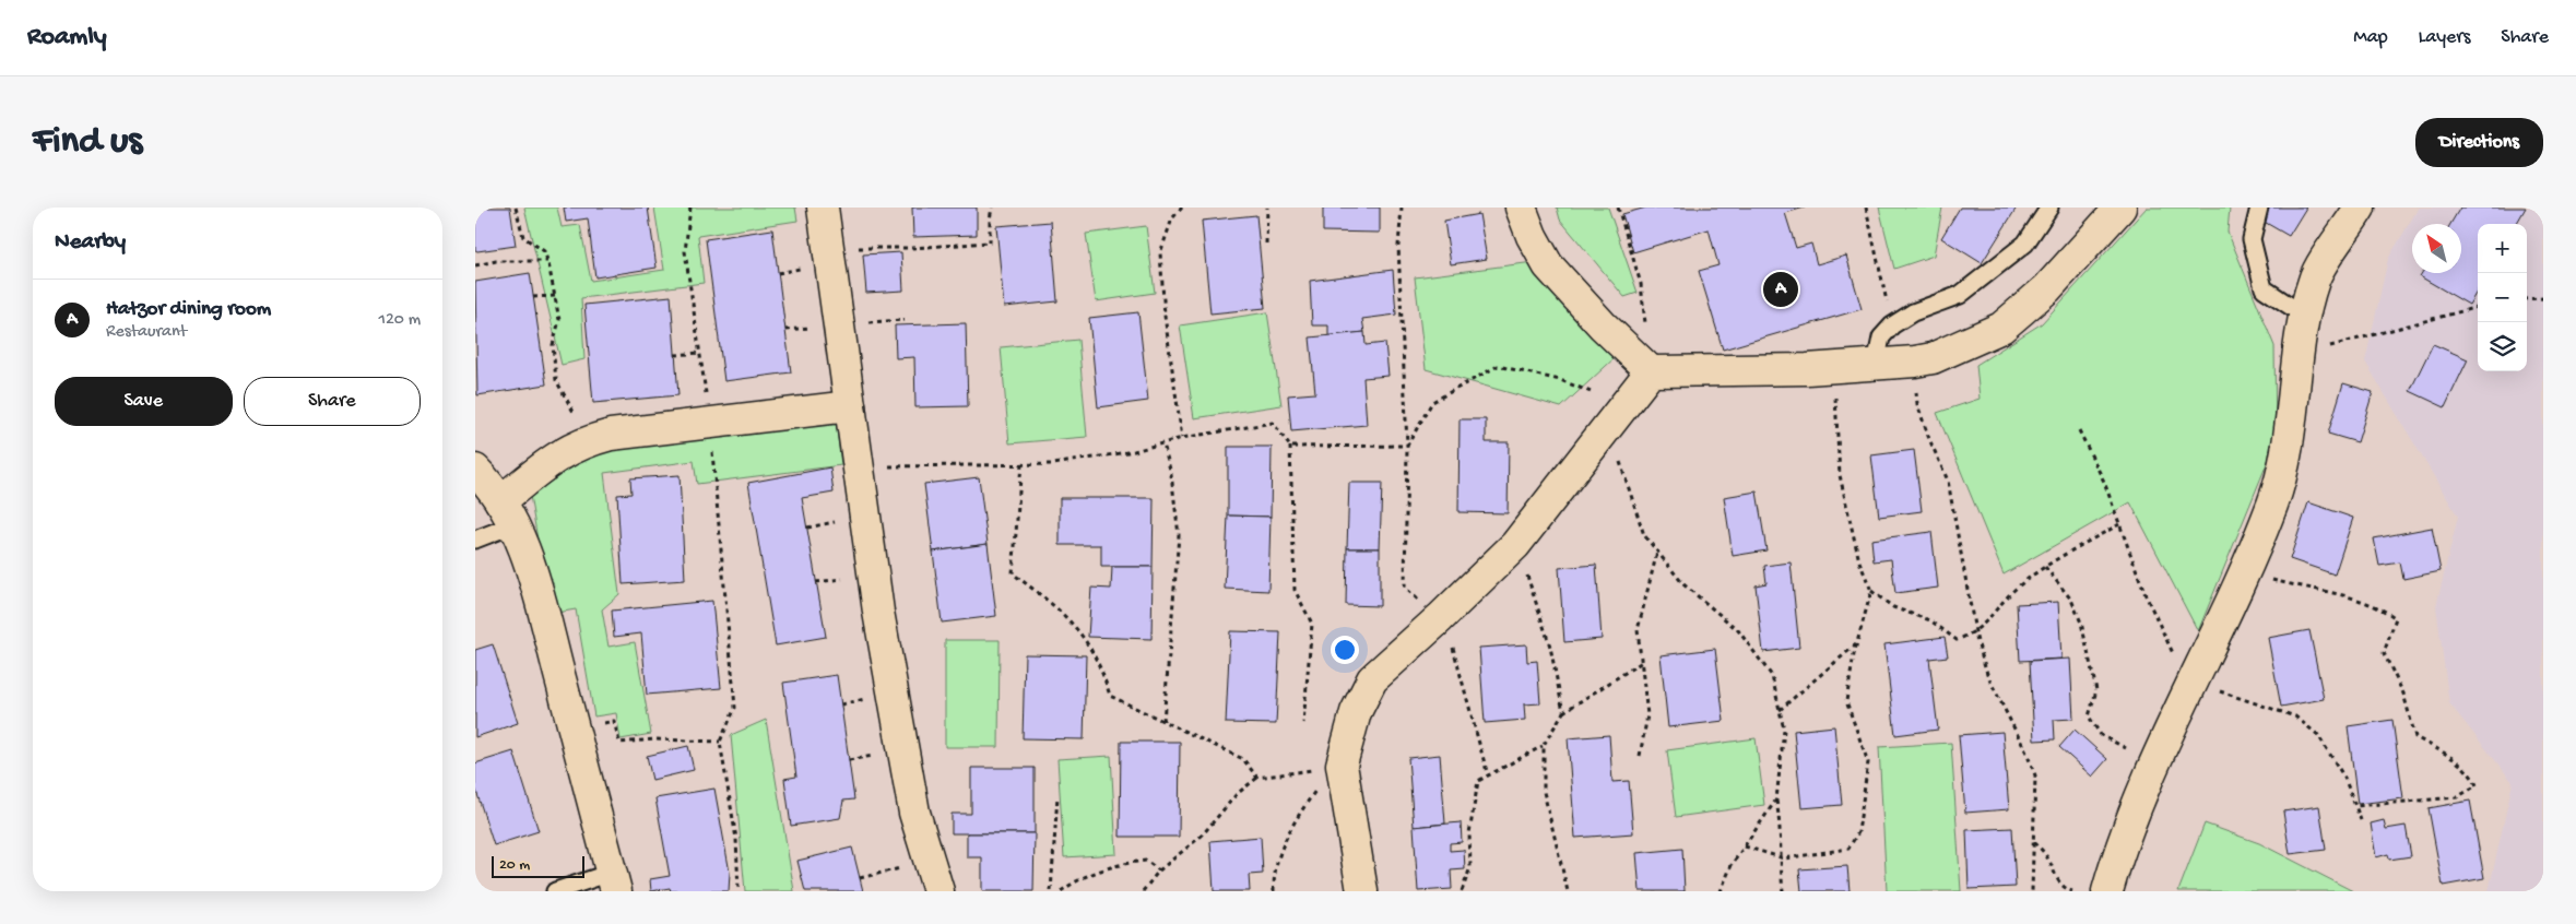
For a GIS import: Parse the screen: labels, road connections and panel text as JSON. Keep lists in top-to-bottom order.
{
  "scale_bar": "20 m",
  "north": "top left",
  "page": {
    "header": "Roamly",
    "nav": ["Map", "Layers", "Share"],
    "buttons": [
      "Directions",
      ["Save", "Share"]
    ],
    "title": "Find us",
    "heading": "Nearby",
    "map_buttons": ["+", "−"],
    "pins": "A",
    "list": [
      {
        "mark": "A",
        "name": "Hatzor dining room",
        "note": "Restaurant",
        "value": "120 m"
      }
    ],
    "scale": "20 m"
  }
}
